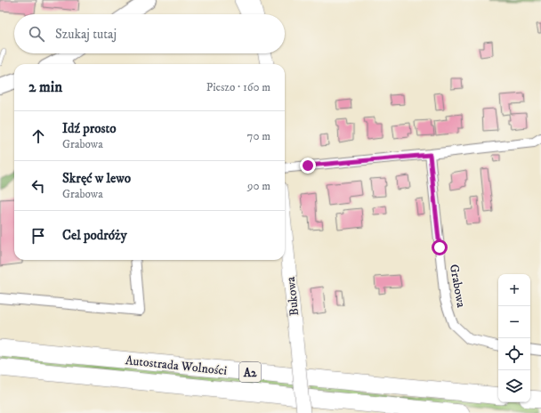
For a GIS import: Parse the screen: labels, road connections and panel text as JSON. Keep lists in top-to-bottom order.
{
  "streets": {
    "highway": ["Autostrada Wolności", "A2"],
    "main road": ["Bukowa"],
    "street": ["Grabowa"]
  },
  "page": {
    "search": "Szukaj tutaj",
    "heading": ["2 min", "Pieszo · 160 m"],
    "list": [
      ["Idź prosto", "Grabowa", "70 m"],
      ["Skręć w lewo", "Grabowa", "90 m"],
      "Cel podróży"
    ],
    "map_buttons": ["+", "−"]
  }
}
